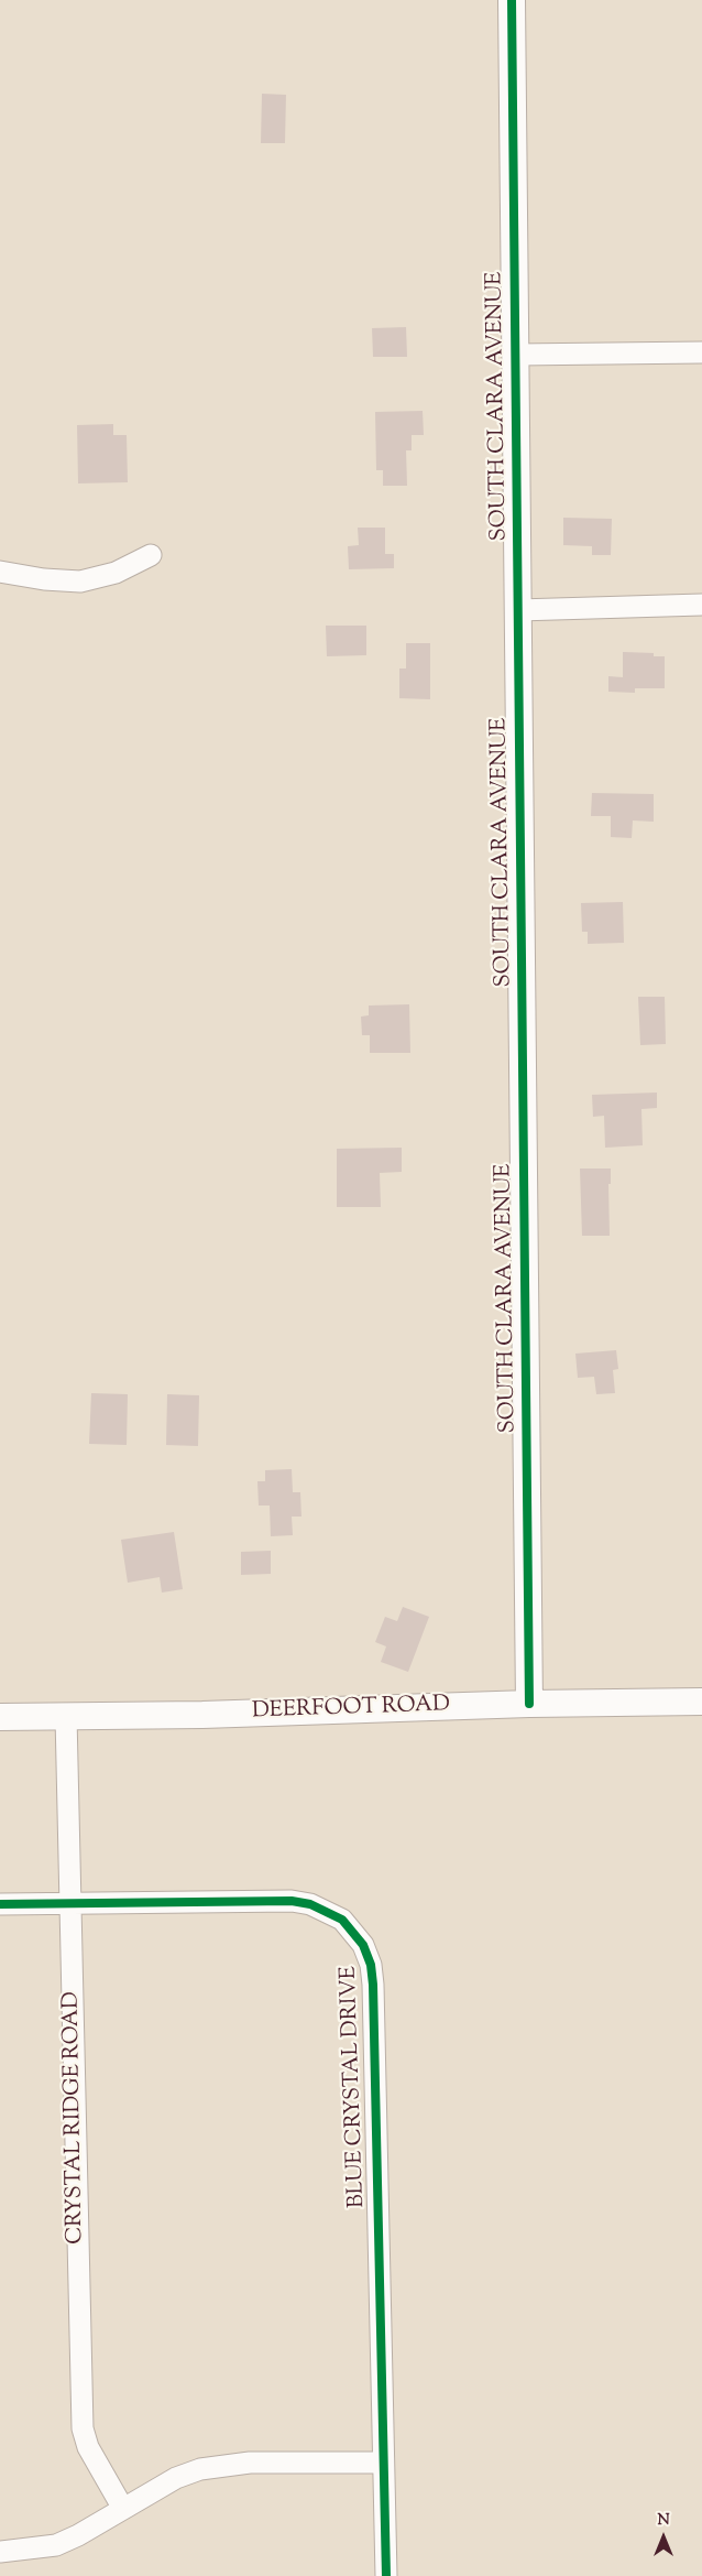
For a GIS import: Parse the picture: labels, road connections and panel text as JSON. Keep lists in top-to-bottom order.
{
  "streets": {
    "street": [
      "SOUTH CLARA AVENUE",
      "DEERFOOT ROAD",
      "BLUE CRYSTAL DRIVE",
      "CRYSTAL RIDGE ROAD"
    ]
  },
  "crossings": [
    ["SOUTH CLARA AVENUE", "DEERFOOT ROAD"],
    ["DEERFOOT ROAD", "CRYSTAL RIDGE ROAD"],
    ["BLUE CRYSTAL DRIVE", "CRYSTAL RIDGE ROAD"]
  ],
  "north": "top"
}
